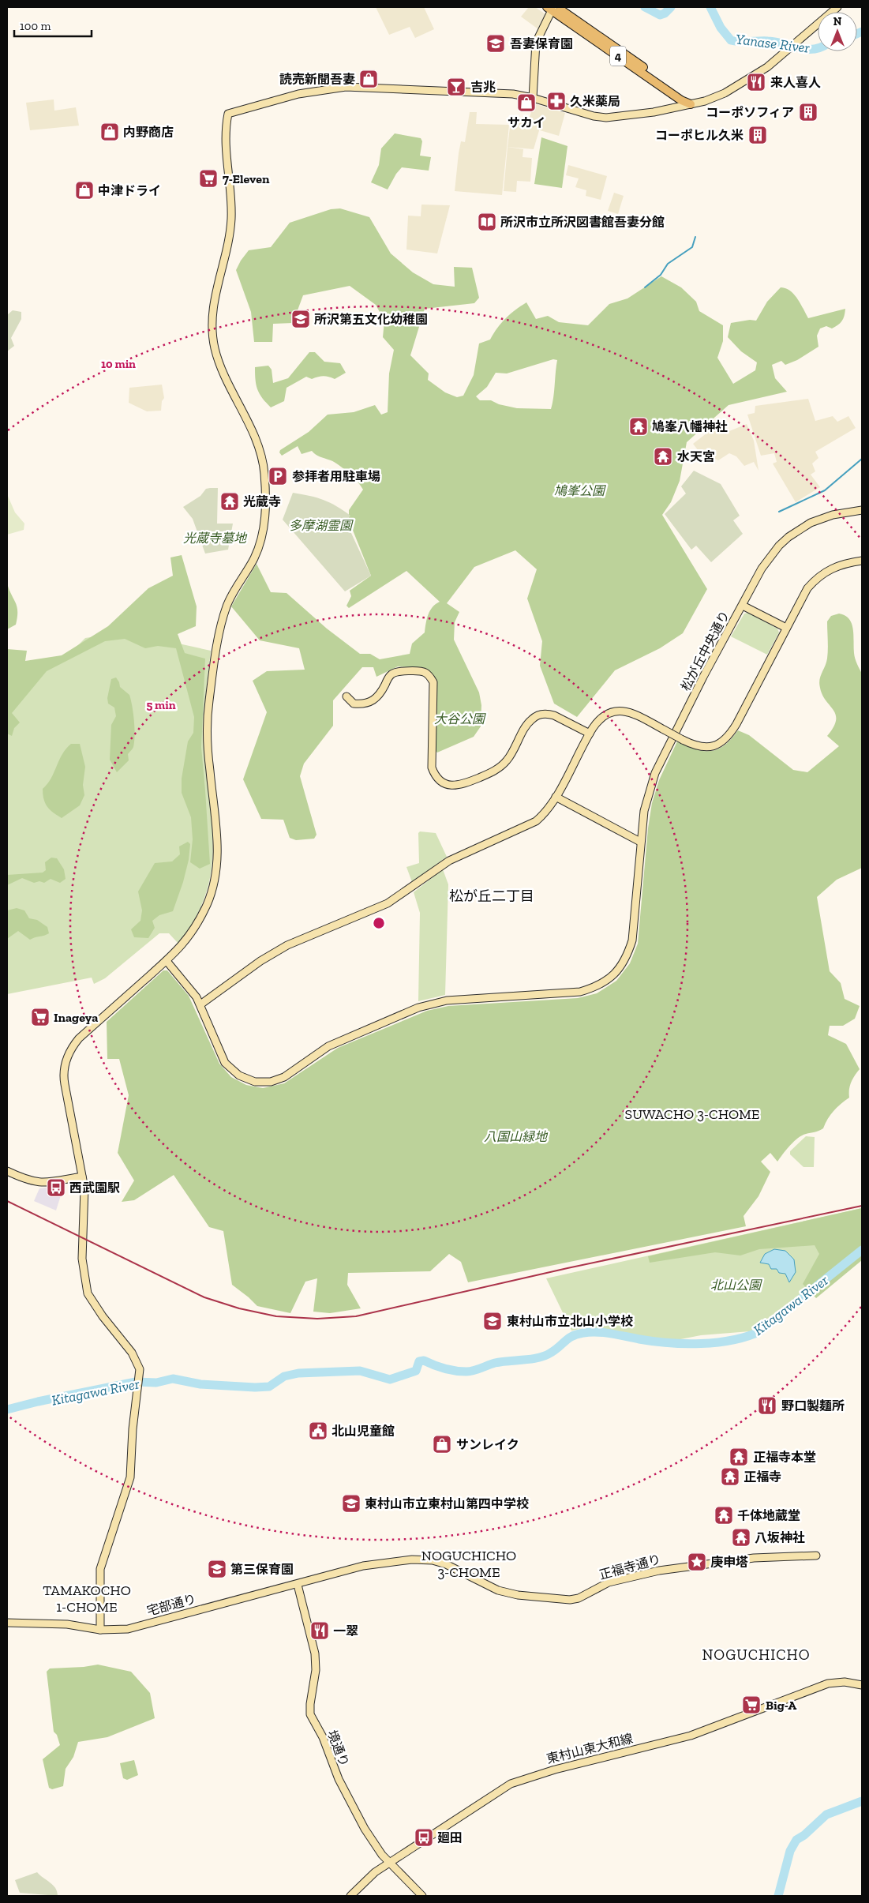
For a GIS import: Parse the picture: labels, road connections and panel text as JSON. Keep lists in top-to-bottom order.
{
  "streets": {
    "main road": ["4"],
    "street": [
      "松が丘中央通り",
      "正福寺通り",
      "宅部通り",
      "境通り",
      "東村山東大和線"
    ]
  },
  "crossings": [
    ["正福寺通り", "宅部通り"],
    ["正福寺通り", "境通り"],
    ["宅部通り", "境通り"],
    ["境通り", "東村山東大和線"]
  ],
  "districts": [
    "松が丘二丁目",
    "SUWACHO 3-CHOME",
    "NOGUCHICHO 3-CHOME",
    "TAMAKOCHO 1-CHOME",
    "NOGUCHICHO"
  ],
  "water": ["Yanase River", "Kitagawa River"],
  "parks": [
    "鳩峯公園",
    "多摩湖霊園",
    "光蔵寺墓地",
    "大谷公園",
    "八国山緑地",
    "北山公園"
  ],
  "places": {
    "school or university": [
      "吾妻保育園",
      "所沢第五文化幼稚園",
      "東村山市立北山小学校",
      "東村山市立東村山第四中学校",
      "第三保育園"
    ],
    "shop": [
      "読売新聞吾妻",
      "サカイ",
      "内野商店",
      "中津ドライ",
      "サンレイク"
    ],
    "restaurant": ["来人喜人", "野口製麺所", "一翠"],
    "bar": ["吉兆"],
    "pharmacy": ["久米薬局"],
    "building": ["コーポソフィア", "コーポヒル久米"],
    "supermarket": ["7-Eleven", "Inageya", "Big-A"],
    "library": ["所沢市立所沢図書館吾妻分館"],
    "temple": [
      "鳩峯八幡神社",
      "水天宮",
      "光蔵寺",
      "正福寺本堂",
      "正福寺",
      "千体地蔵堂",
      "八坂神社"
    ],
    "parking": ["参拝者用駐車場"],
    "bus stop": ["西武園駅", "廻田"],
    "public building": ["北山児童館"],
    "place": ["庚申塔"]
  },
  "scale_bar": "100 m",
  "north": "top",
  "rings": ["10 min", "5 min"]
}
